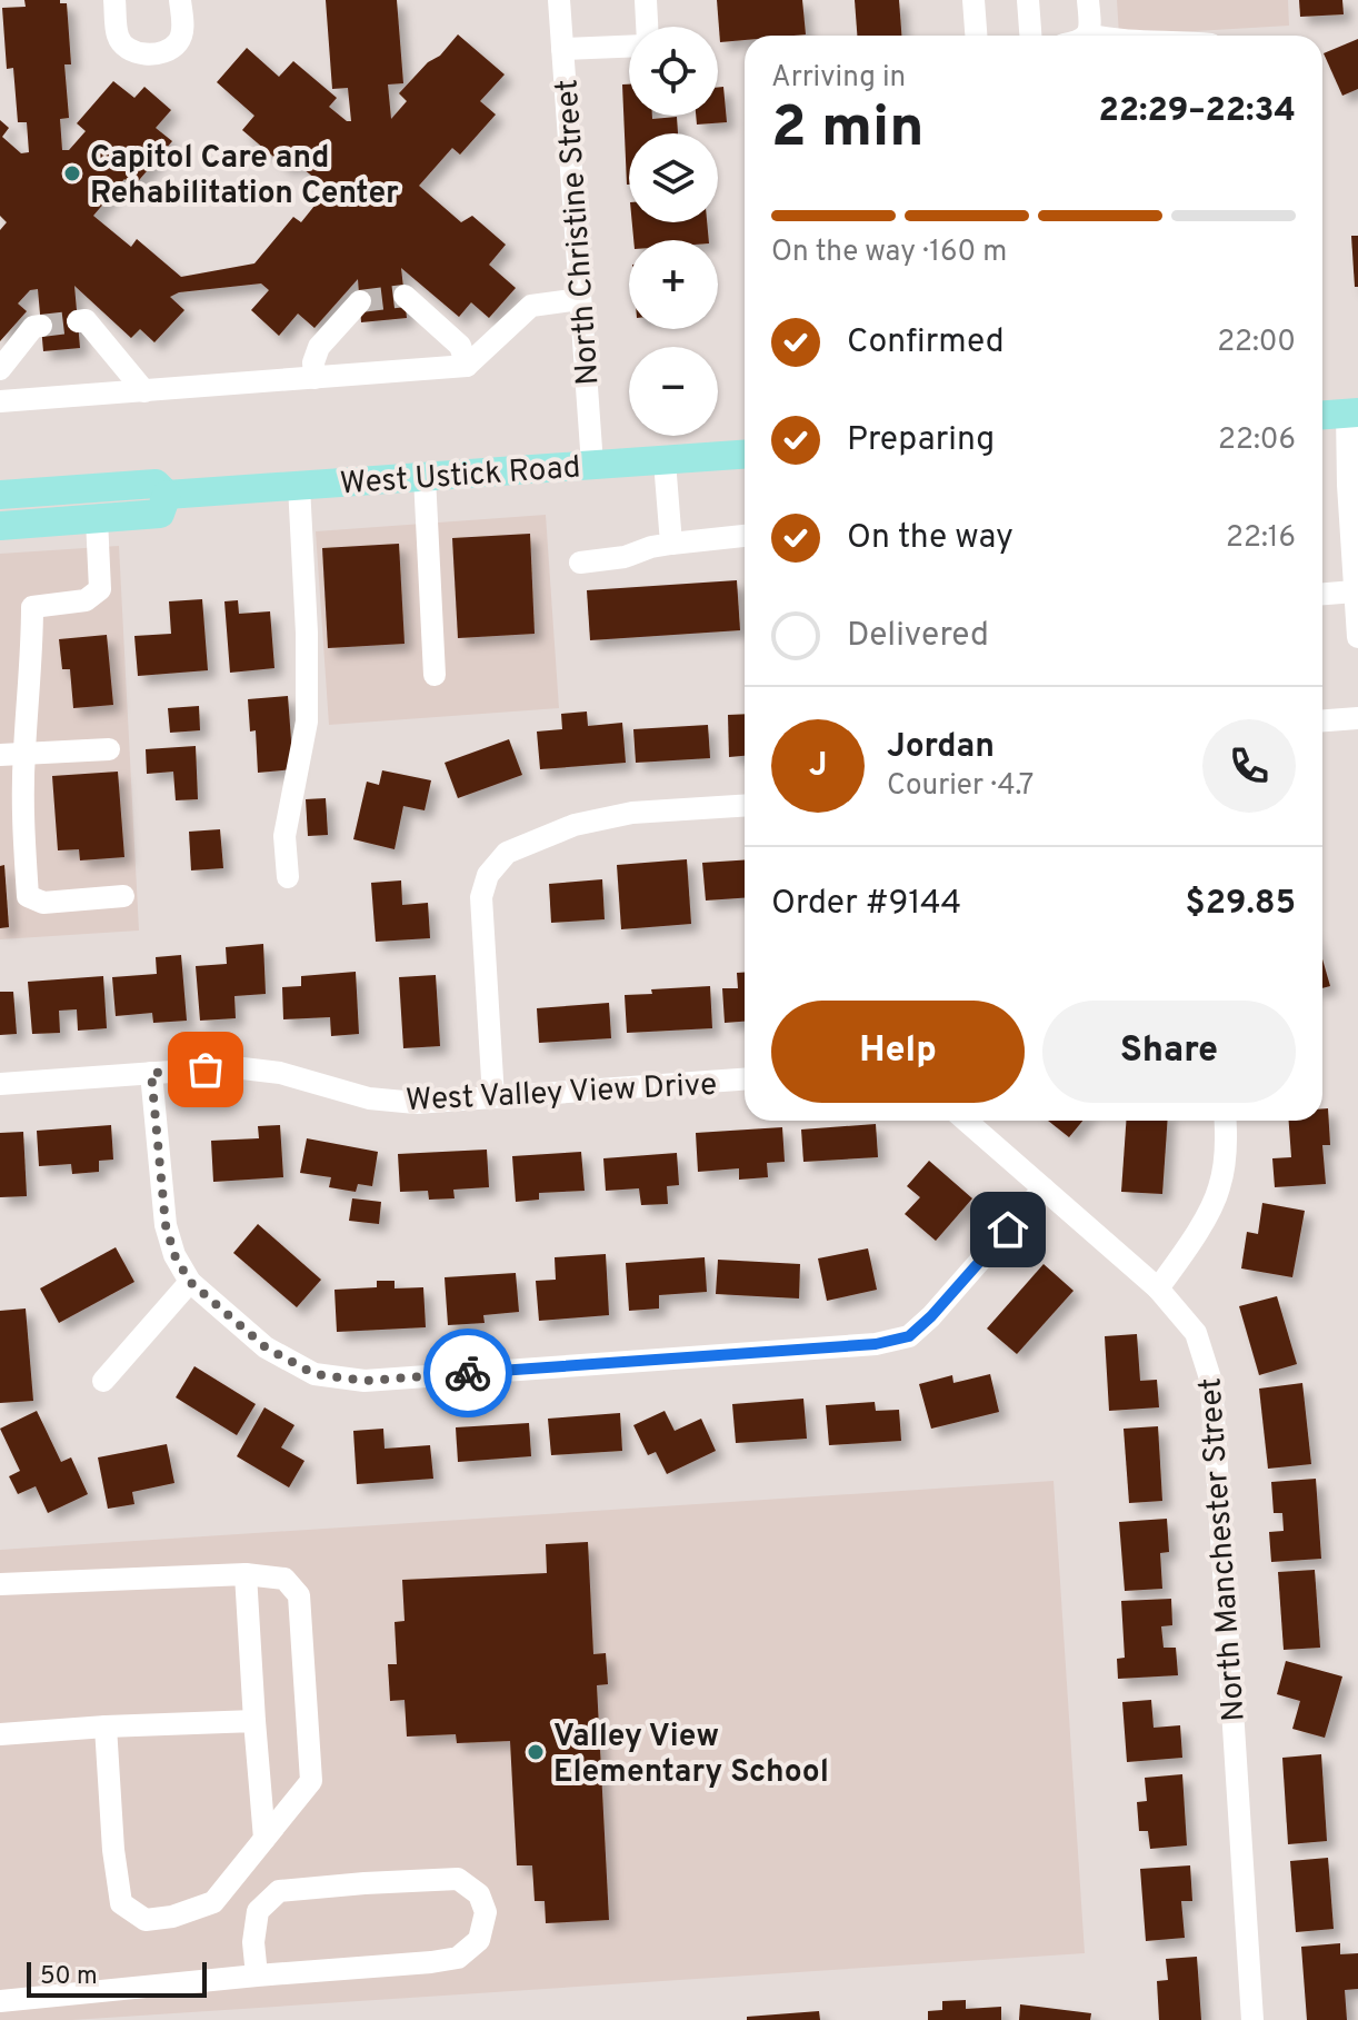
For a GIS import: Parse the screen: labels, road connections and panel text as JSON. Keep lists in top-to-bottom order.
{
  "streets": {
    "main road": ["West Ustick Road"],
    "street": ["North Christine Street", "West Valley View Drive", "North Manchester Street"]
  },
  "crossings": [
    ["North Christine Street", "West Ustick Road"]
  ],
  "places": ["Capitol Care and Rehabilitation Center", "Valley View Elementary School"],
  "scale_bar": "50 m",
  "page": {
    "map_buttons": ["+", "−"],
    "heading": ["2 min", "Arriving in", "22:29–22:34"],
    "panel": [
      "Jordan",
      "Courier · 4.7",
      "Order #9144",
      "$29.85"
    ],
    "bar": "On the way · 160 m",
    "list": [
      ["Confirmed", "22:00"],
      ["Preparing", "22:06"],
      ["On the way", "22:16"],
      "Delivered"
    ],
    "round": "J",
    "buttons": ["Help", "Share"],
    "scale": "50 m"
  }
}
